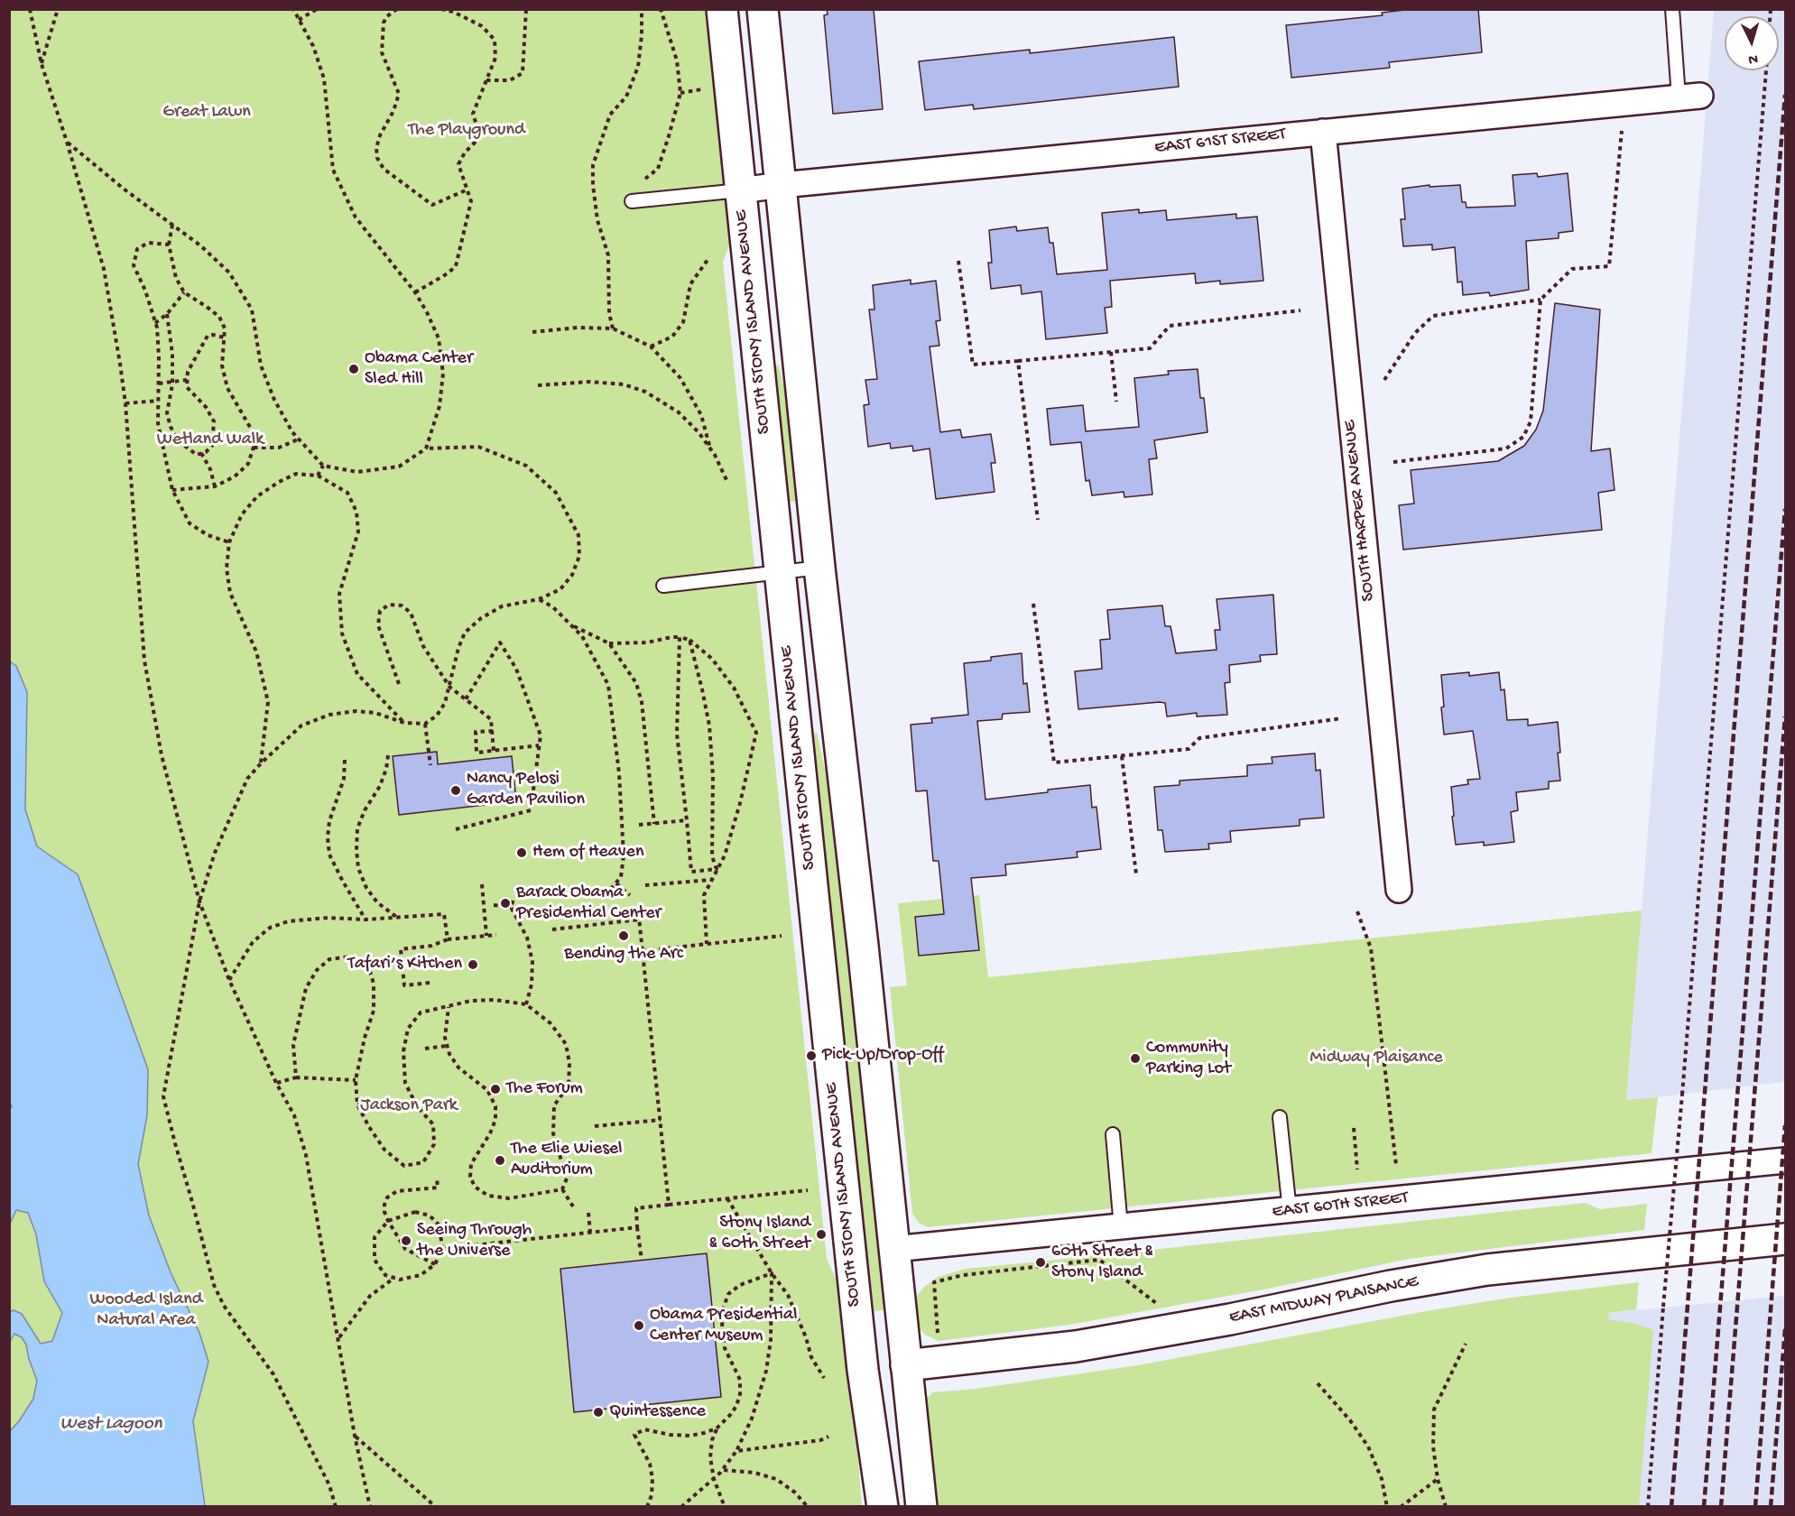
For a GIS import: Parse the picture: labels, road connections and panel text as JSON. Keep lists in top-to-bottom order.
{
  "streets": {
    "main road": ["SOUTH STONY ISLAND AVENUE", "EAST MIDWAY PLAISANCE"],
    "street": ["EAST 61ST STREET", "SOUTH HARPER AVENUE", "EAST 60TH STREET"]
  },
  "crossings": [
    ["EAST 61ST STREET", "SOUTH STONY ISLAND AVENUE"],
    ["EAST 61ST STREET", "SOUTH HARPER AVENUE"],
    ["SOUTH STONY ISLAND AVENUE", "EAST MIDWAY PLAISANCE"]
  ],
  "water": ["West Lagoon"],
  "parks": [
    "Great Lawn",
    "The Playground",
    "Wetland Walk",
    "Midway Plaisance",
    "Jackson Park",
    "Wooded Island Natural Area"
  ],
  "places": [
    "Obama Center Sled Hill",
    "Nancy Pelosi Garden Pavilion",
    "Hem of Heaven",
    "Barack Obama Presidential Center",
    "Bending the Arc",
    "Tafari’s Kitchen",
    "Pick-Up/Drop-Off",
    "Community Parking Lot",
    "The Forum",
    "The Elie Wiesel Auditorium",
    "Stony Island & 60th Street",
    "Seeing Through the Universe",
    "60th Street & Stony Island",
    "Obama Presidential Center Museum",
    "Quintessence"
  ],
  "north": "bottom"
}
